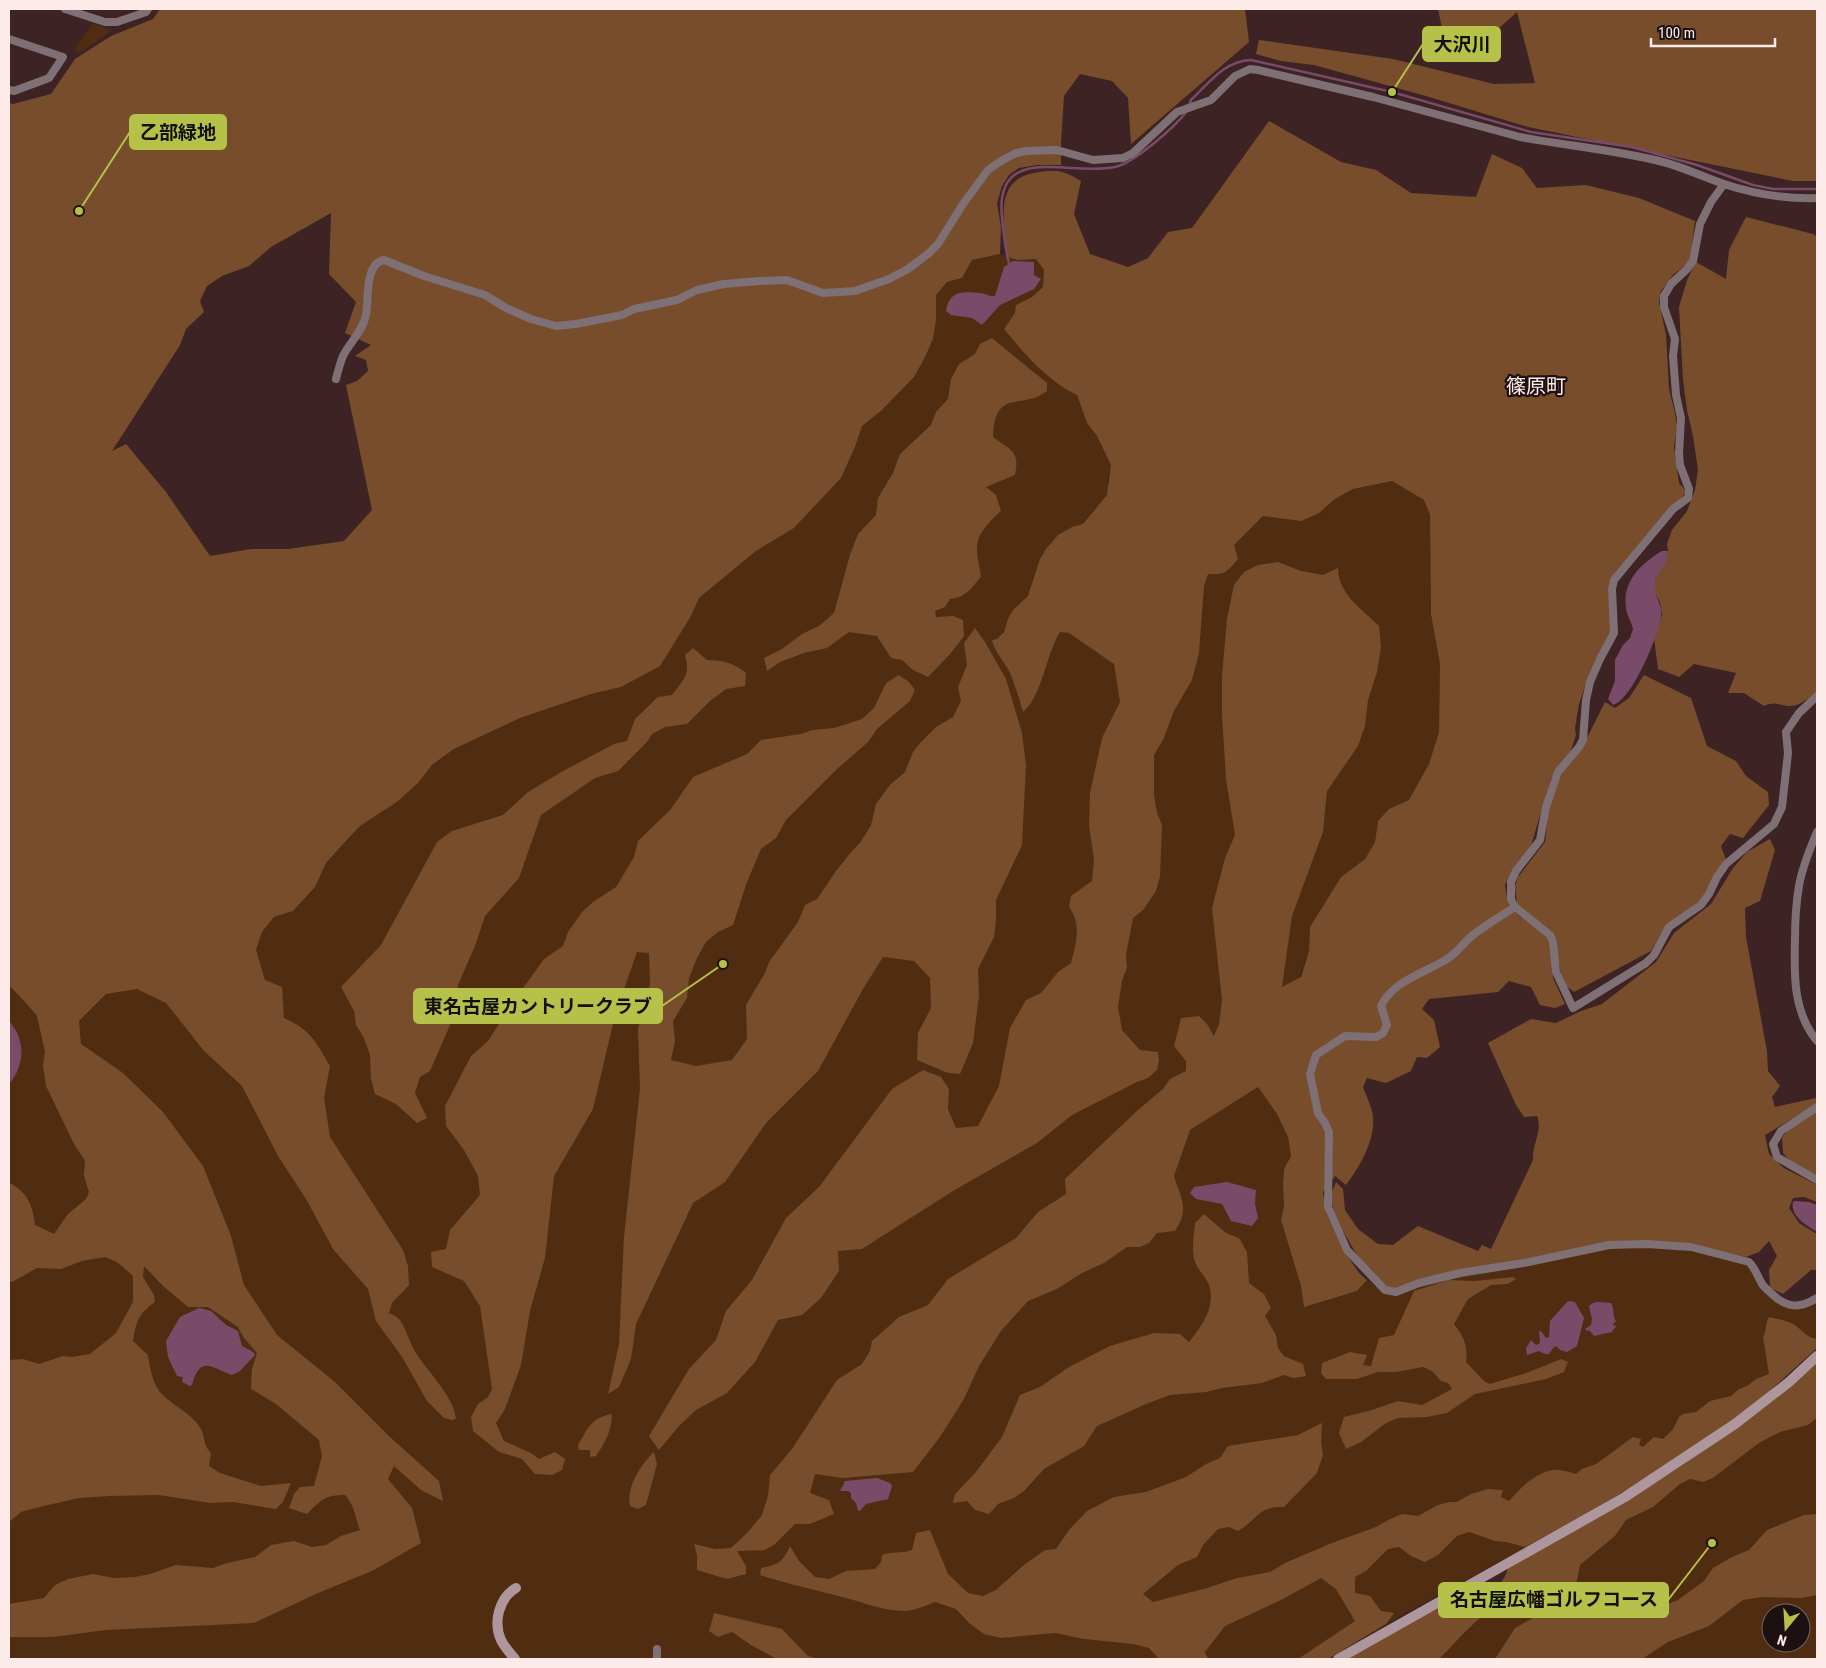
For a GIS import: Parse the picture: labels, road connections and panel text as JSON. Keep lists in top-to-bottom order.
{
  "districts": ["篠原町"],
  "places": [
    "大沢川",
    "乙部緑地",
    "東名古屋カントリークラブ",
    "名古屋広幡ゴルフコース"
  ],
  "scale_bar": "100 m",
  "north": "bottom"
}
